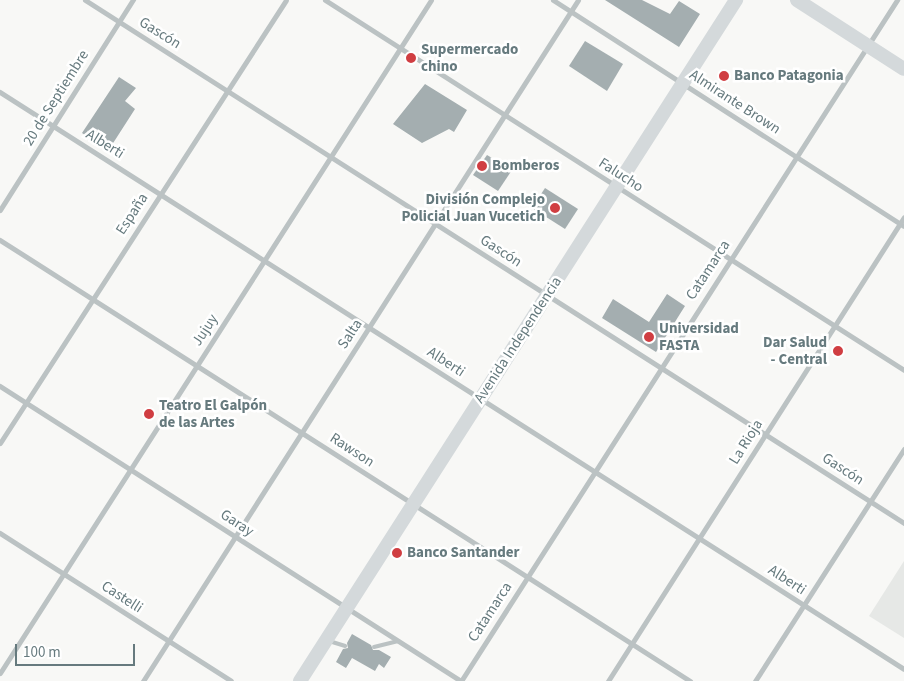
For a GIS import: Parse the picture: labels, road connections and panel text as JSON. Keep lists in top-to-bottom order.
{
  "streets": {
    "main road": ["Avenida Independencia"],
    "street": [
      "Gascón",
      "20 de Septiembre",
      "Almirante Brown",
      "Alberti",
      "Falucho",
      "España",
      "Catamarca",
      "Jujuy",
      "Salta",
      "La Rioja",
      "Rawson",
      "Garay",
      "Castelli"
    ]
  },
  "crossings": [
    ["Gascón", "20 de Septiembre"],
    ["Gascón", "España"],
    ["Gascón", "Catamarca"],
    ["Gascón", "Jujuy"],
    ["Gascón", "Salta"],
    ["Gascón", "Avenida Independencia"],
    ["Gascón", "La Rioja"],
    ["20 de Septiembre", "Alberti"],
    ["Almirante Brown", "Catamarca"],
    ["Almirante Brown", "Salta"],
    ["Almirante Brown", "Avenida Independencia"],
    ["Almirante Brown", "La Rioja"],
    ["Alberti", "España"],
    ["Alberti", "Catamarca"],
    ["Alberti", "Jujuy"],
    ["Alberti", "Salta"],
    ["Alberti", "Avenida Independencia"],
    ["Alberti", "La Rioja"],
    ["Falucho", "Catamarca"],
    ["Falucho", "Jujuy"],
    ["Falucho", "Salta"],
    ["Falucho", "Avenida Independencia"],
    ["Falucho", "La Rioja"],
    ["España", "Rawson"],
    ["España", "Garay"],
    ["Catamarca", "Rawson"],
    ["Catamarca", "Garay"],
    ["Jujuy", "Rawson"],
    ["Jujuy", "Garay"],
    ["Jujuy", "Castelli"],
    ["Salta", "Rawson"],
    ["Salta", "Garay"],
    ["Salta", "Castelli"],
    ["Avenida Independencia", "Rawson"],
    ["Avenida Independencia", "Garay"],
    ["La Rioja", "Rawson"]
  ],
  "places": [
    "Supermercado chino",
    "Banco Patagonia",
    "Bomberos",
    "División Complejo Policial Juan Vucetich",
    "Universidad FASTA",
    "Dar Salud - Central",
    "Teatro El Galpón de las Artes",
    "Banco Santander"
  ],
  "scale_bar": "100 m"
}
